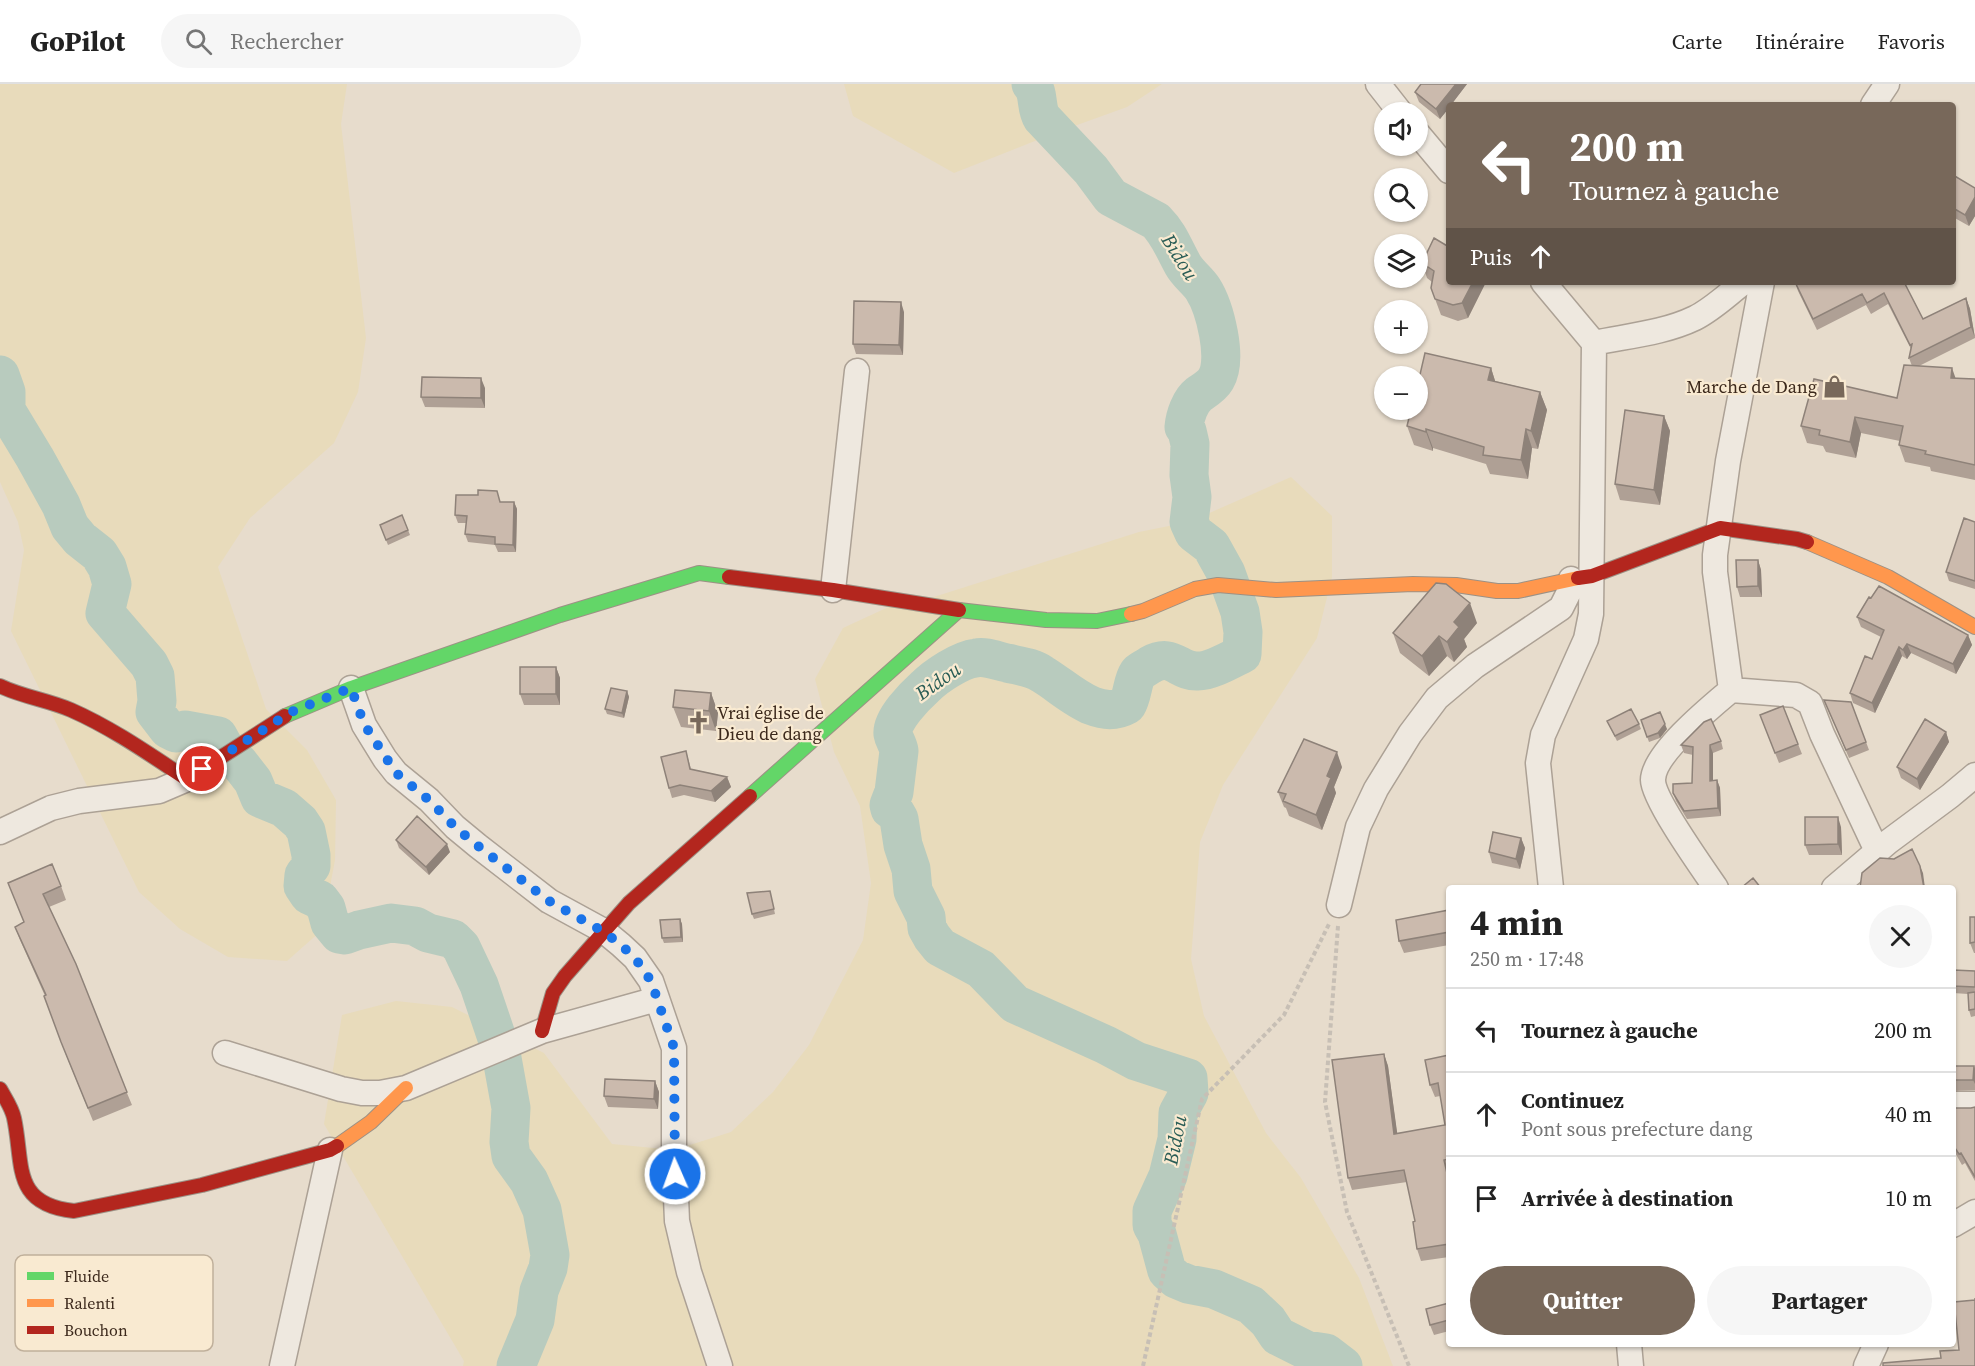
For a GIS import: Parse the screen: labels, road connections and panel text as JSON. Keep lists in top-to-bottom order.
{
  "water": ["Bidou"],
  "places": {
    "shop": ["Marche de Dang"],
    "church": ["Vrai église de Dieu de dang"]
  },
  "legend": ["Fluide", "Ralenti", "Bouchon"],
  "page": {
    "header": "GoPilot",
    "search": "Rechercher",
    "nav": ["Carte", "Itinéraire", "Favoris"],
    "map_buttons": ["+", "−"],
    "turn": ["200 m", "Tournez à gauche"],
    "then": "Puis",
    "heading": ["4 min", "250 m · 17:48"],
    "list": [
      {
        "name": "Tournez à gauche",
        "value": "200 m"
      },
      {
        "name": "Continuez",
        "note": "Pont sous prefecture dang",
        "value": "40 m"
      },
      {
        "name": "Arrivée à destination",
        "value": "10 m"
      }
    ],
    "buttons": ["Quitter", "Partager"]
  }
}
